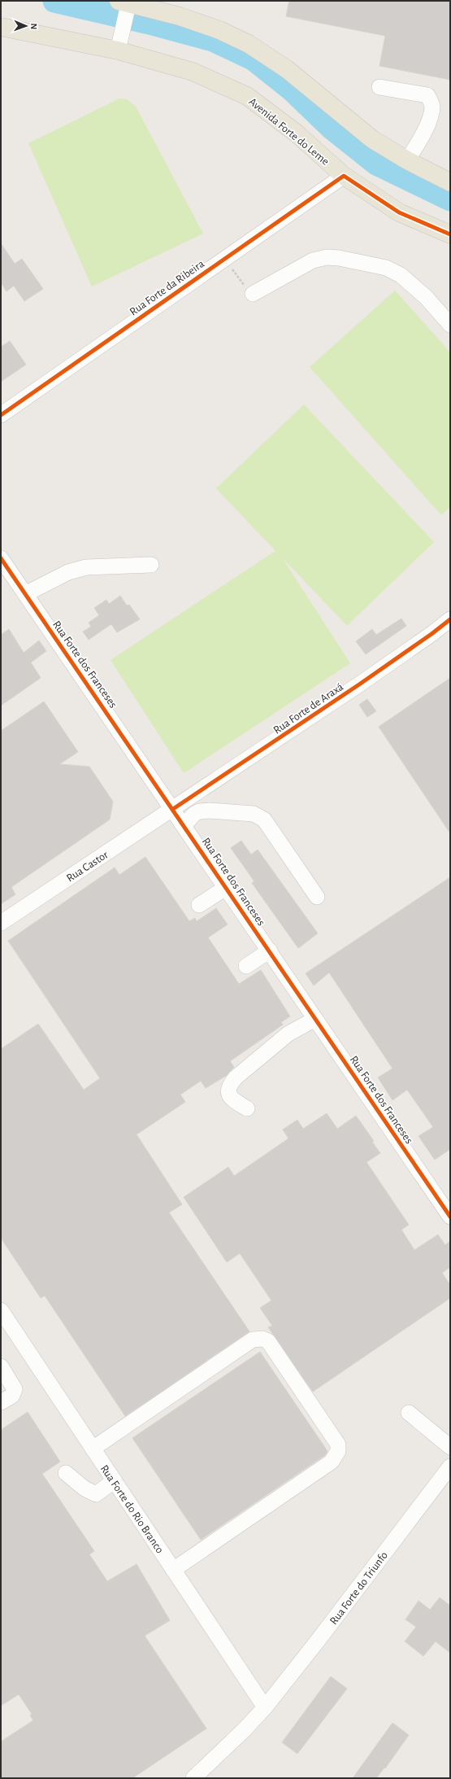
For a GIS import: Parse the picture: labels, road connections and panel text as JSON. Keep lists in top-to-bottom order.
{
  "streets": {
    "main road": ["Avenida Forte do Leme"],
    "street": [
      "Rua Forte da Ribeira",
      "Rua Forte dos Franceses",
      "Rua Forte de Araxá",
      "Rua Castor",
      "Rua Forte do Rio Branco",
      "Rua Forte do Triunfo"
    ]
  },
  "crossings": [
    ["Avenida Forte do Leme", "Rua Forte da Ribeira"],
    ["Rua Forte dos Franceses", "Rua Forte de Araxá"],
    ["Rua Forte dos Franceses", "Rua Castor"],
    ["Rua Forte de Araxá", "Rua Castor"],
    ["Rua Forte do Rio Branco", "Rua Forte do Triunfo"]
  ],
  "north": "right"
}
